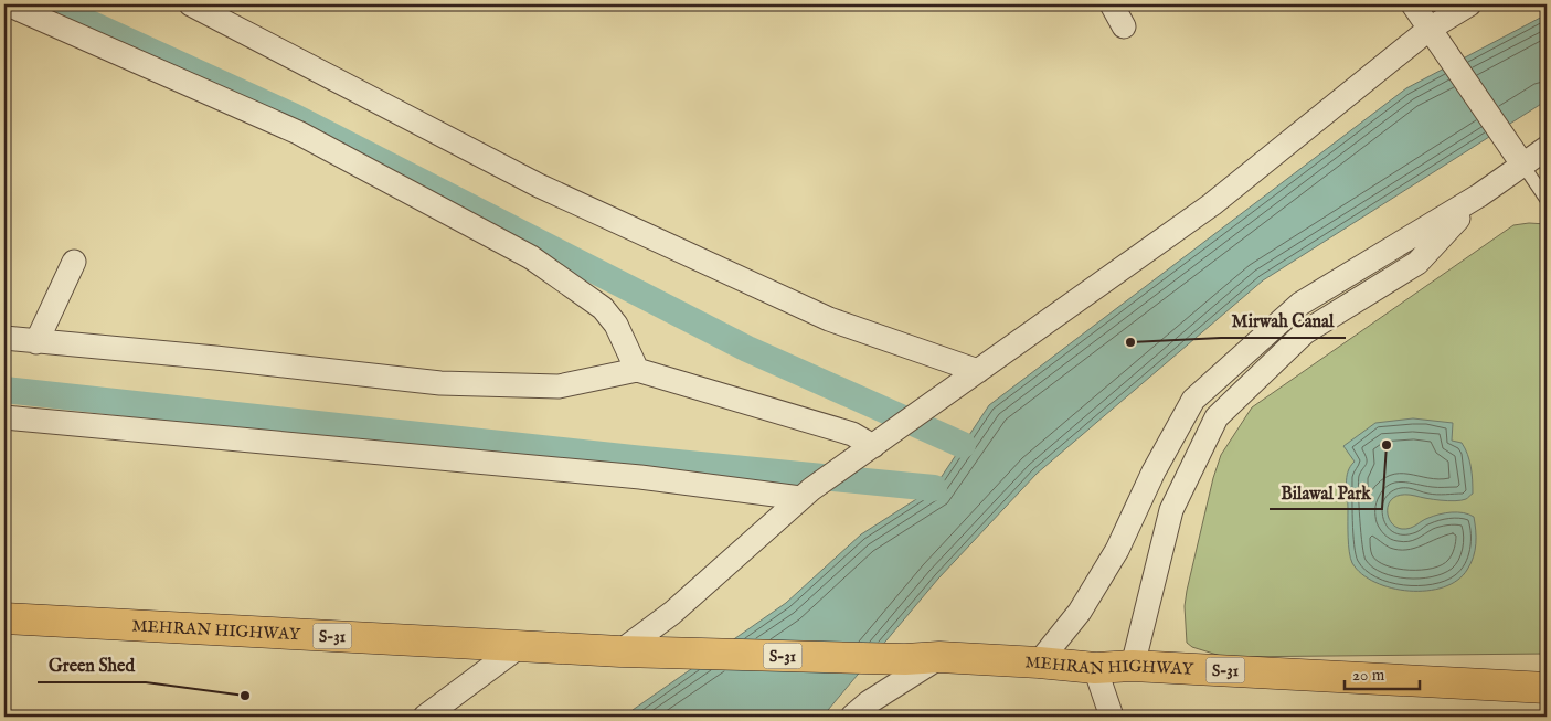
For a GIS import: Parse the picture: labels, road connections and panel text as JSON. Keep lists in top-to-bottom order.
{
  "streets": {
    "main road": ["MEHRAN HIGHWAY", "S-31"]
  },
  "places": ["Mirwah Canal", "Bilawal Park", "Green Shed"],
  "scale_bar": "20 m"
}
